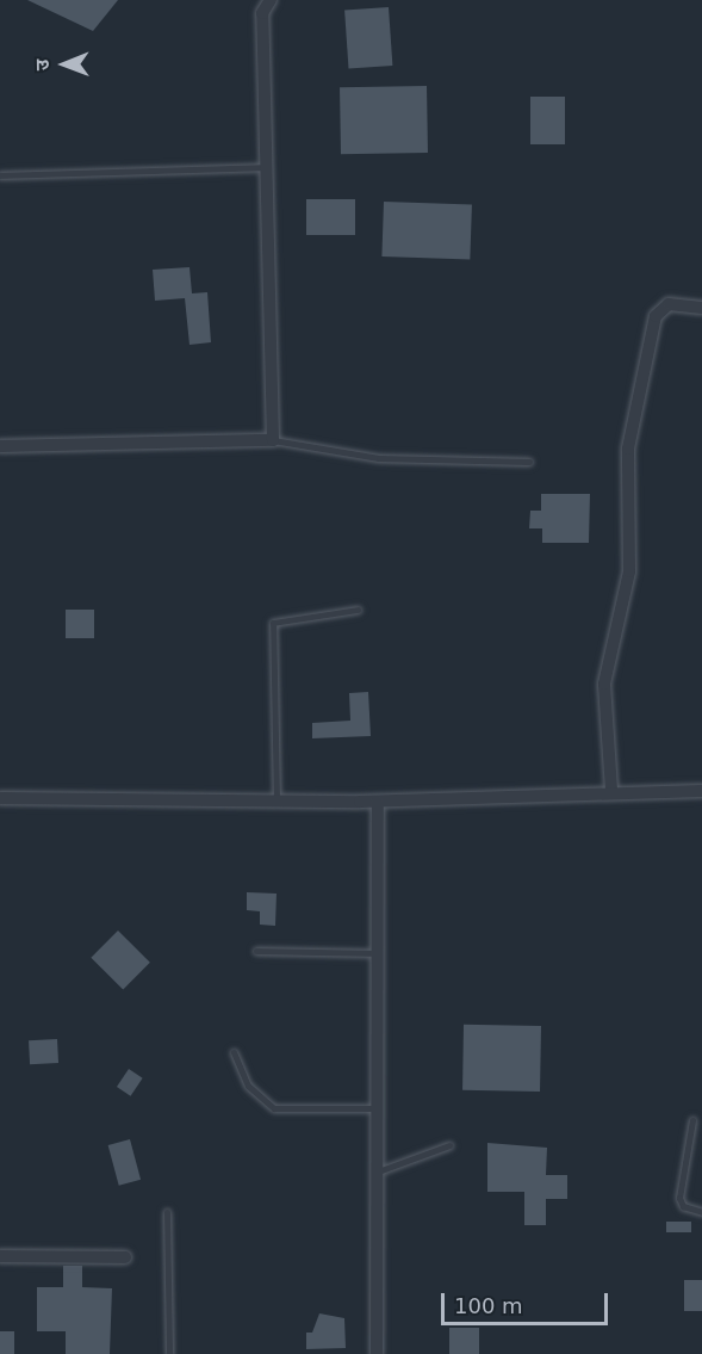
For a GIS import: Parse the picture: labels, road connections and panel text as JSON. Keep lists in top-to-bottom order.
{
  "scale_bar": "100 m",
  "north": "left"
}
